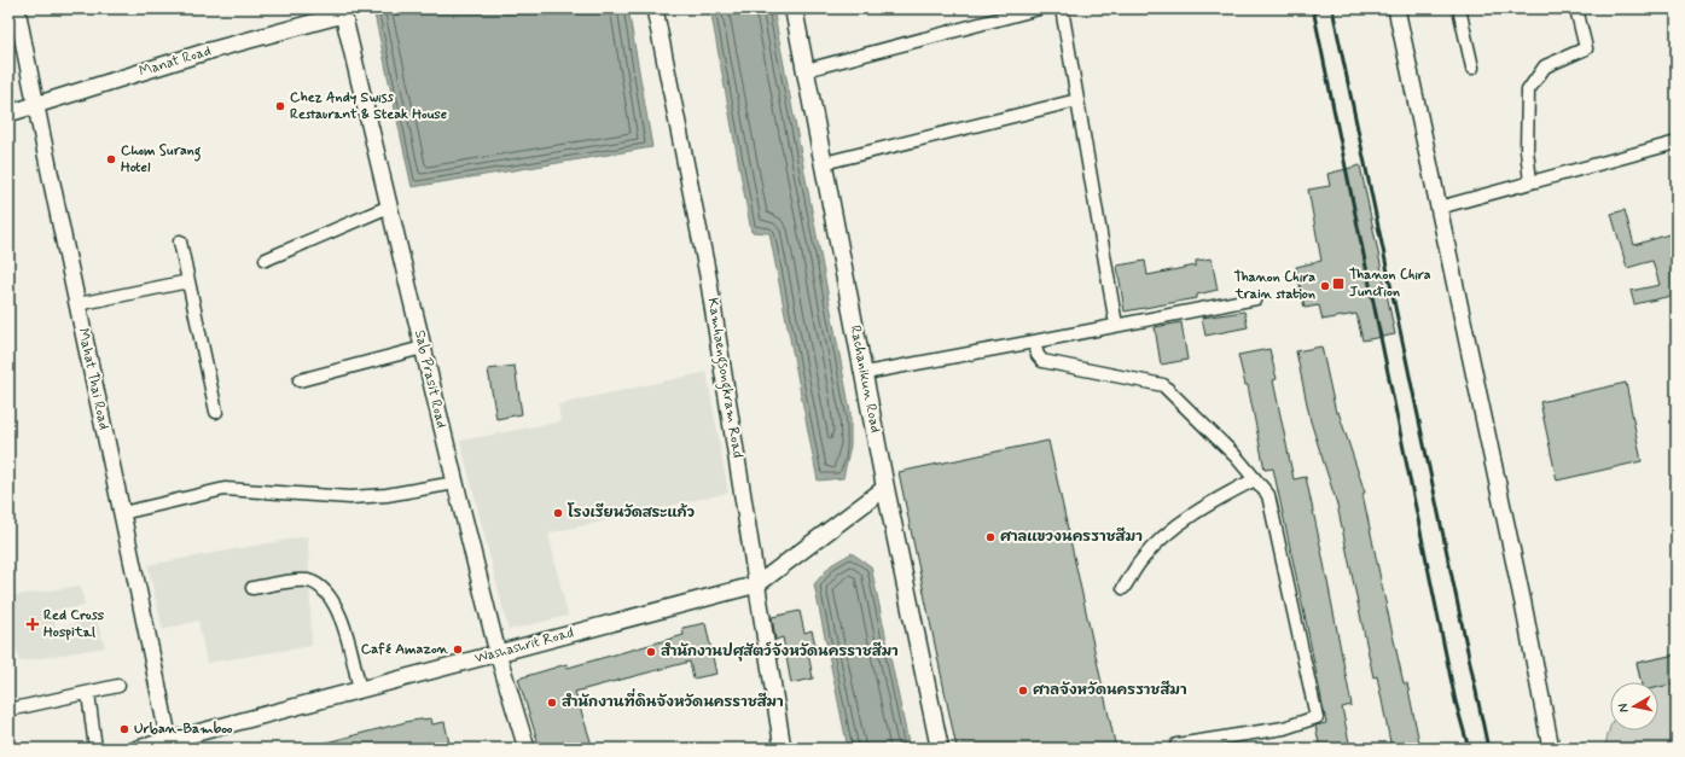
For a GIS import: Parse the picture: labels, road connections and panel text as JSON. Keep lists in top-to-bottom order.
{
  "streets": {
    "main road": ["Rachanikun Road"],
    "street": [
      "Manat Road",
      "Kamhaengsongkram Road",
      "Mahat Thai Road",
      "Sab Prasit Road",
      "Washashrit Road"
    ]
  },
  "crossings": [
    ["Manat Road", "Mahat Thai Road"],
    ["Manat Road", "Sab Prasit Road"],
    ["Kamhaengsongkram Road", "Washashrit Road"],
    ["Mahat Thai Road", "Washashrit Road"],
    ["Sab Prasit Road", "Washashrit Road"],
    ["Rachanikun Road", "Washashrit Road"]
  ],
  "places": {
    "other": [
      "Chez Andy Swiss Restaurant & Steak House",
      "Chom Surang Hotel",
      "Thanon Chira train station",
      "โรงเรียนวัดสระแก้ว",
      "ศาลแขวงนครราชสีมา",
      "Café Amazon",
      "สำนักงานปศุสัตว์จังหวัดนครราชสีมา",
      "ศาลจังหวัดนครราชสีมา",
      "สำนักงานที่ดินจังหวัดนครราชสีมา",
      "Urban-Bamboo"
    ],
    "transit": ["Thanon Chira Junction"],
    "health": ["Red Cross Hospital"]
  },
  "north": "left"
}
